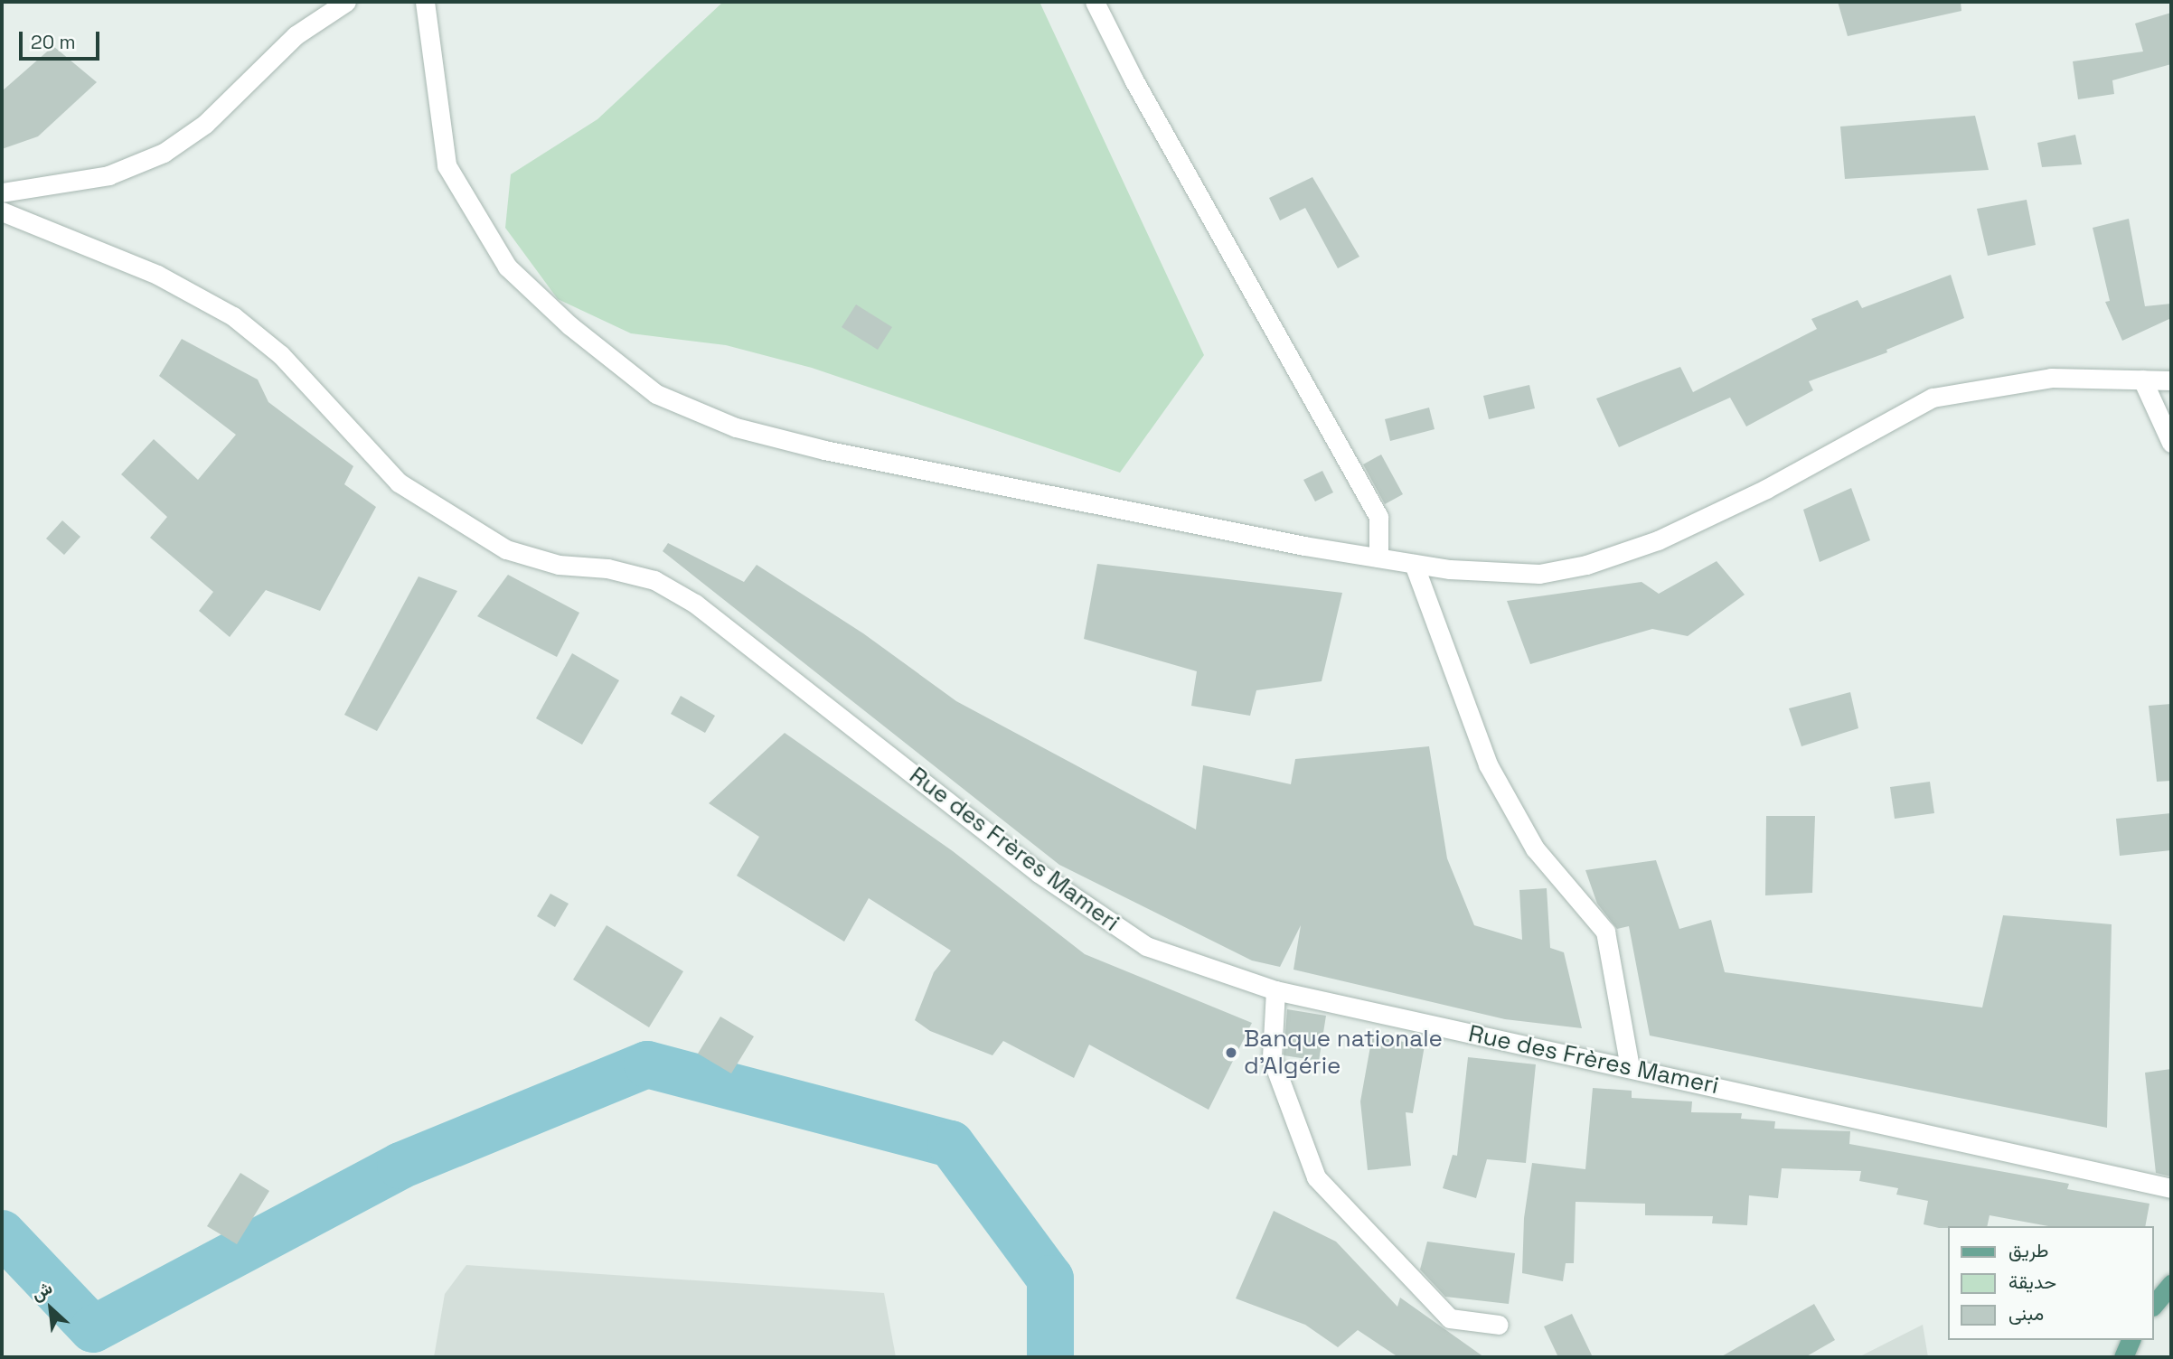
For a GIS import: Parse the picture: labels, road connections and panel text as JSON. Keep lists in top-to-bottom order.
{
  "streets": {
    "street": ["Rue des Frères Mameri"]
  },
  "places": ["Banque nationale d'Algérie"],
  "legend": ["طريق", "حديقة", "مبنى"],
  "scale_bar": "20 m",
  "north": "top left"
}
